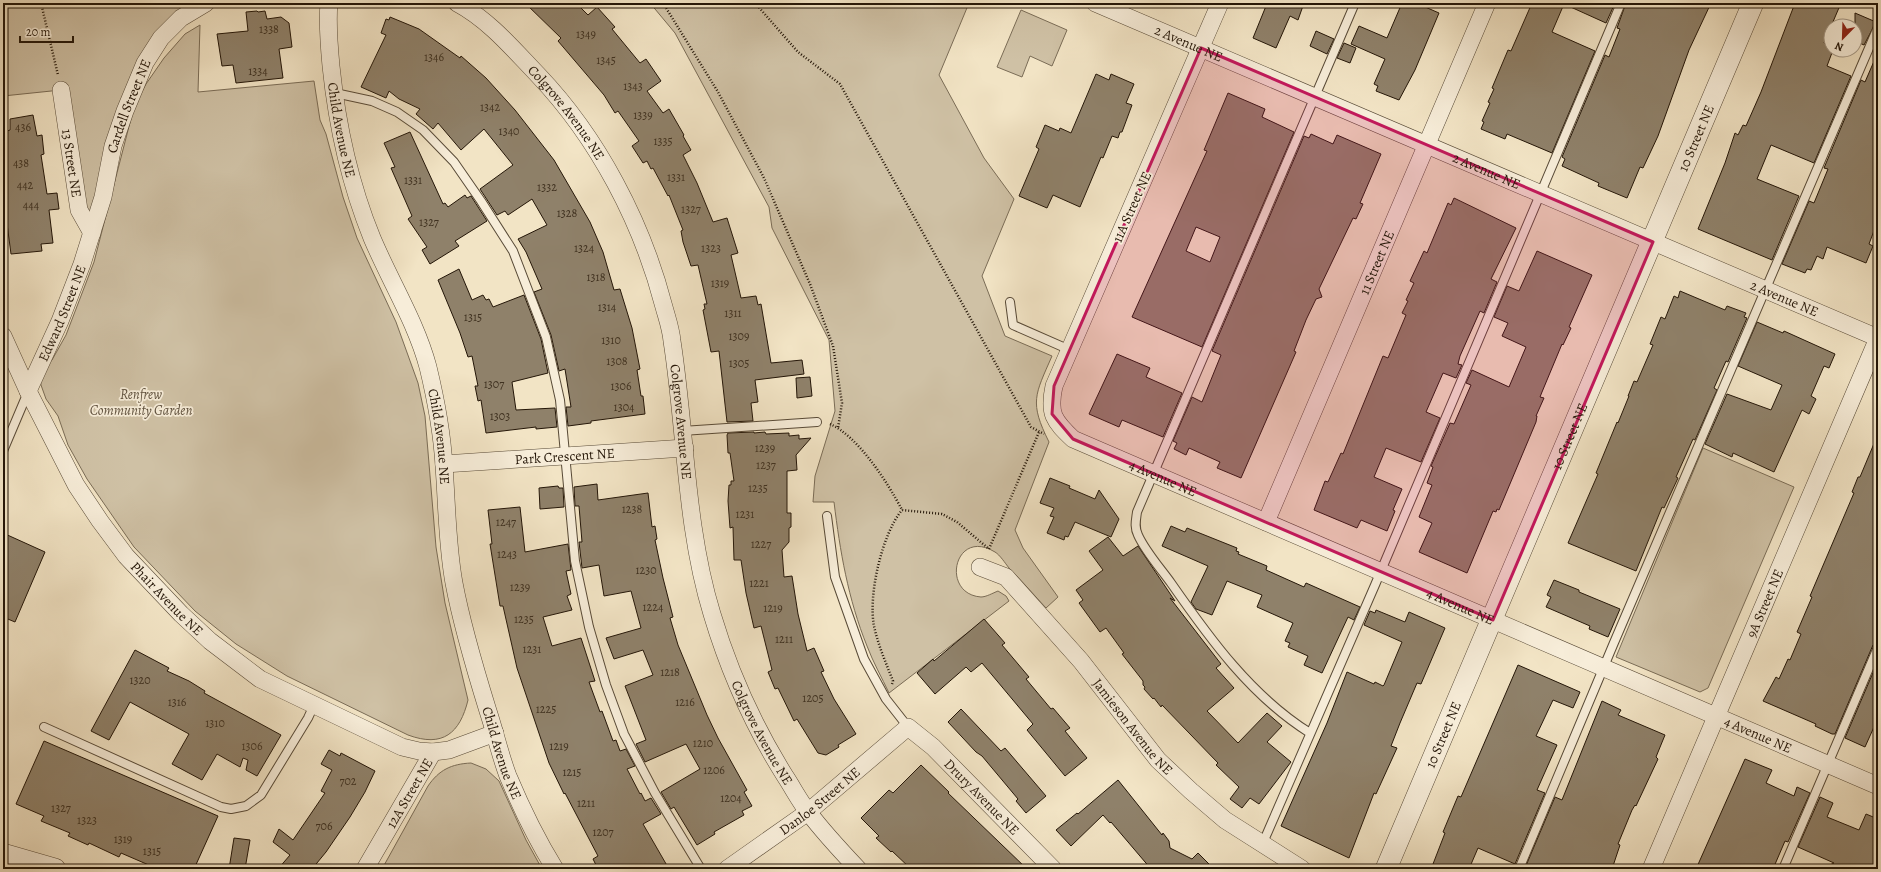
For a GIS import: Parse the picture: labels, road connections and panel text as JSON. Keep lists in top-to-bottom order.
{
  "streets": {
    "street": [
      "2 Avenue NE",
      "Cardell Street NE",
      "Colgrove Avenue NE",
      "Child Avenue NE",
      "10 Street NE",
      "13 Street NE",
      "11A Street NE",
      "11 Street NE",
      "Edward Street NE",
      "Park Crescent NE",
      "4 Avenue NE",
      "Phair Avenue NE",
      "9A Street NE",
      "Jamieson Avenue NE",
      "12A Street NE",
      "Drury Avenue NE",
      "Danloe Street NE"
    ]
  },
  "crossings": [
    ["2 Avenue NE", "10 Street NE"],
    ["2 Avenue NE", "11A Street NE"],
    ["2 Avenue NE", "11 Street NE"],
    ["2 Avenue NE", "9A Street NE"],
    ["Cardell Street NE", "13 Street NE"],
    ["Cardell Street NE", "Edward Street NE"],
    ["Colgrove Avenue NE", "Park Crescent NE"],
    ["Colgrove Avenue NE", "Danloe Street NE"],
    ["Child Avenue NE", "Park Crescent NE"],
    ["Child Avenue NE", "12A Street NE"],
    ["10 Street NE", "4 Avenue NE"],
    ["13 Street NE", "Edward Street NE"],
    ["11A Street NE", "4 Avenue NE"],
    ["11 Street NE", "4 Avenue NE"],
    ["Edward Street NE", "Phair Avenue NE"],
    ["4 Avenue NE", "9A Street NE"],
    ["Phair Avenue NE", "12A Street NE"],
    ["Drury Avenue NE", "Danloe Street NE"]
  ],
  "parks": ["Renfrew Community Garden"],
  "house_numbers": [
    "1338",
    "1349",
    "1346",
    "1345",
    "1334",
    "1343",
    "1342",
    "1339",
    "436",
    "1340",
    "1335",
    "438",
    "1331",
    "1331",
    "442",
    "1332",
    "444",
    "1327",
    "1328",
    "1327",
    "1324",
    "1323",
    "1318",
    "1319",
    "1314",
    "1311",
    "1315",
    "1309",
    "1310",
    "1308",
    "1305",
    "1307",
    "1306",
    "1304",
    "1303",
    "1239",
    "1237",
    "1235",
    "1238",
    "1231",
    "1247",
    "1227",
    "1243",
    "1230",
    "1221",
    "1239",
    "1224",
    "1219",
    "1235",
    "1211",
    "1231",
    "1218",
    "1320",
    "1205",
    "1316",
    "1216",
    "1225",
    "1310",
    "1210",
    "1306",
    "1219",
    "1206",
    "1215",
    "702",
    "1204",
    "1211",
    "1327",
    "1323",
    "706",
    "1207",
    "1319",
    "1315"
  ],
  "scale_bar": "20 m",
  "north": "bottom left"
}
